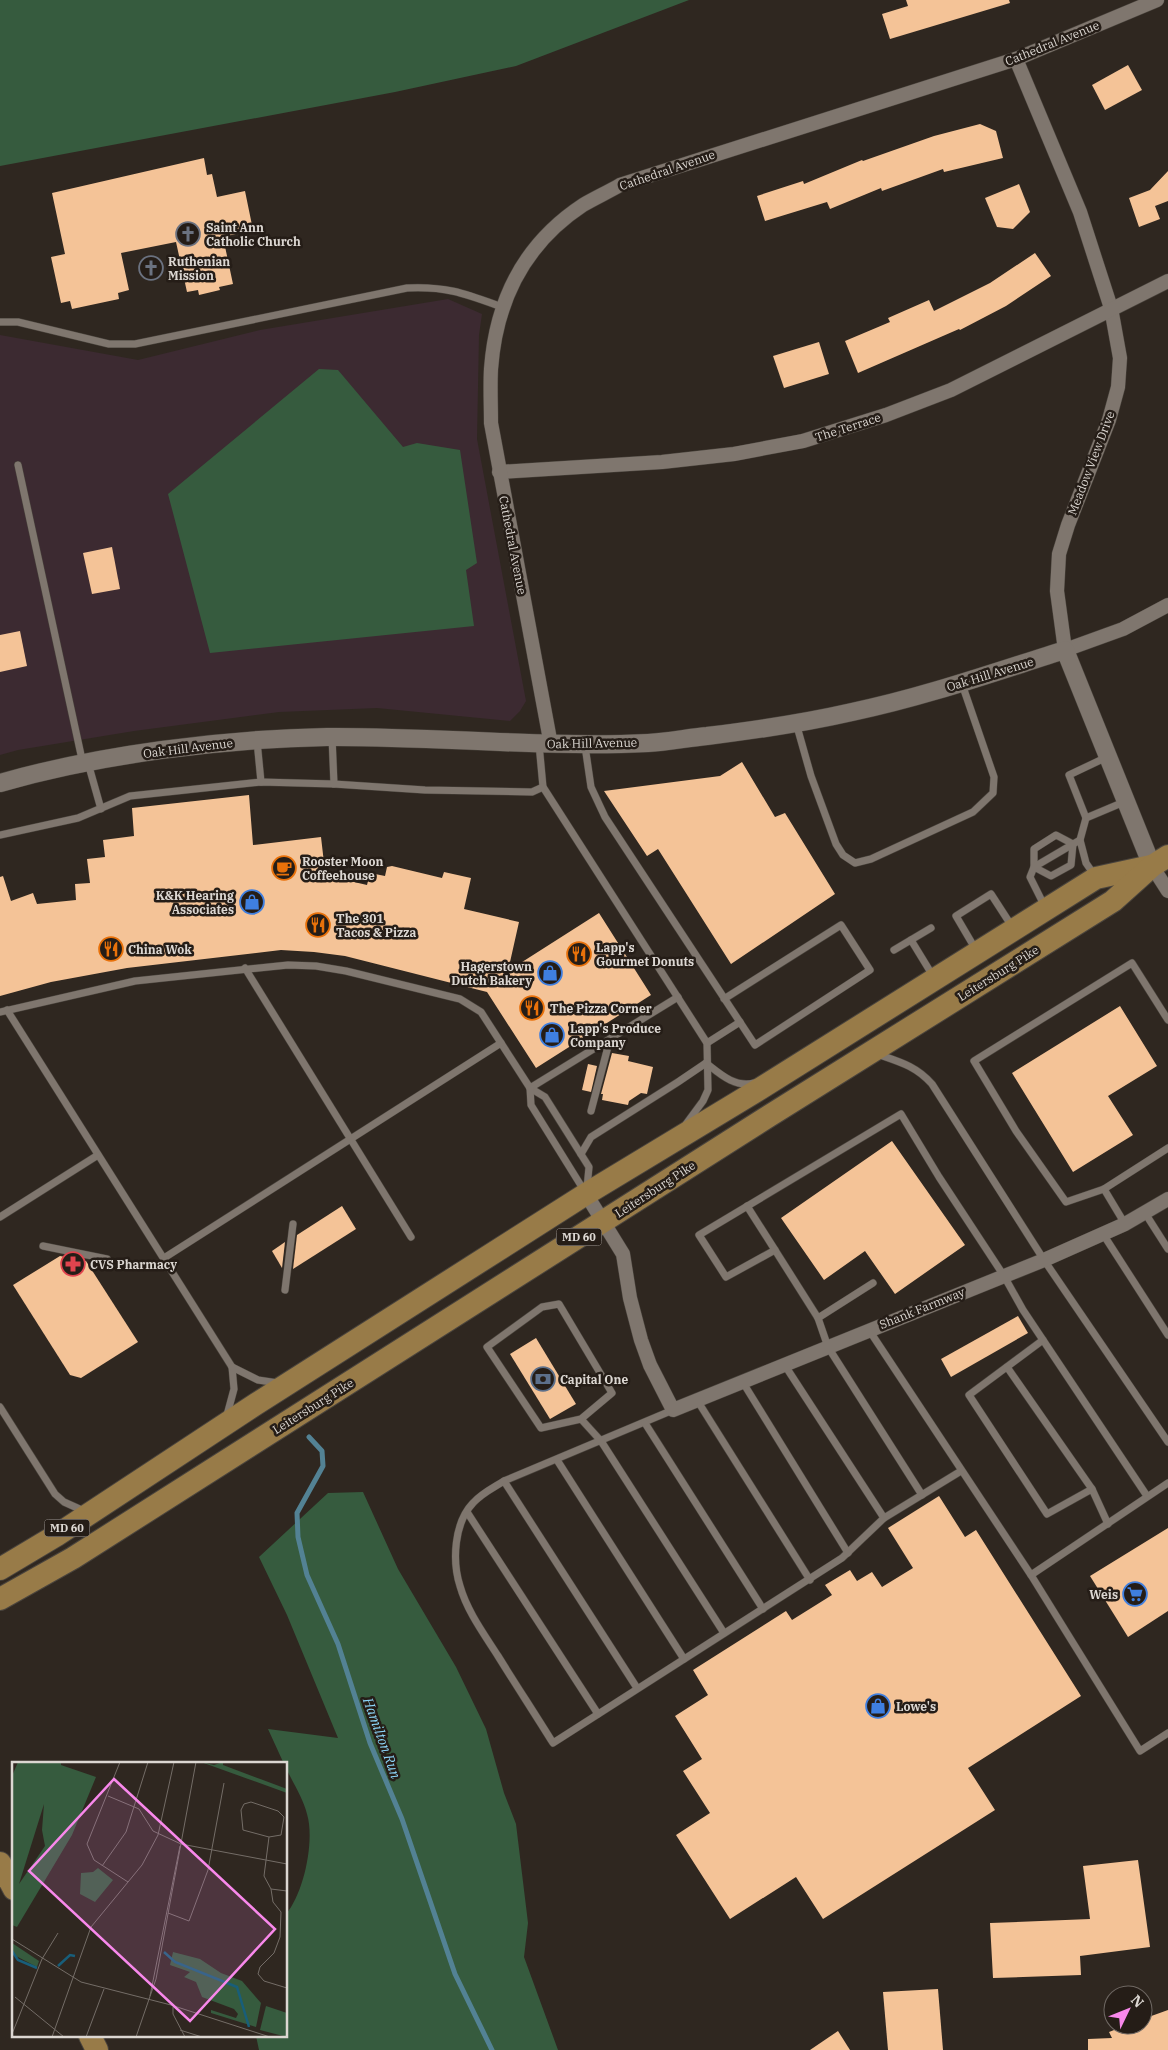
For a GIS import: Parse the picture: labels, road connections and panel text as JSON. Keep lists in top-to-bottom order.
{
  "streets": {
    "main road": ["Leitersburg Pike", "MD 60"],
    "street": [
      "Cathedral Avenue",
      "The Terrace",
      "Meadow View Drive",
      "Oak Hill Avenue",
      "Shank Farmway"
    ]
  },
  "crossings": [
    ["Cathedral Avenue", "The Terrace"],
    ["Cathedral Avenue", "Meadow View Drive"],
    ["Cathedral Avenue", "Oak Hill Avenue"],
    ["The Terrace", "Meadow View Drive"],
    ["Meadow View Drive", "Oak Hill Avenue"],
    ["Meadow View Drive", "Leitersburg Pike"],
    ["Meadow View Drive", "MD 60"],
    ["Leitersburg Pike", "MD 60"]
  ],
  "water": ["Hamilton Run"],
  "places": {
    "church": ["Saint Ann Catholic Church", "Ruthenian Mission"],
    "cafe": ["Rooster Moon Coffeehouse"],
    "shop": [
      "K&K Hearing Associates",
      "Hagerstown Dutch Bakery",
      "Lapp's Produce Company",
      "Lowe's"
    ],
    "restaurant": [
      "The 301 Tacos & Pizza",
      "China Wok",
      "Lapp's Gourmet Donuts",
      "The Pizza Corner"
    ],
    "pharmacy": ["CVS Pharmacy"],
    "bank": ["Capital One"],
    "supermarket": ["Weis"]
  },
  "north": "top right"
}
